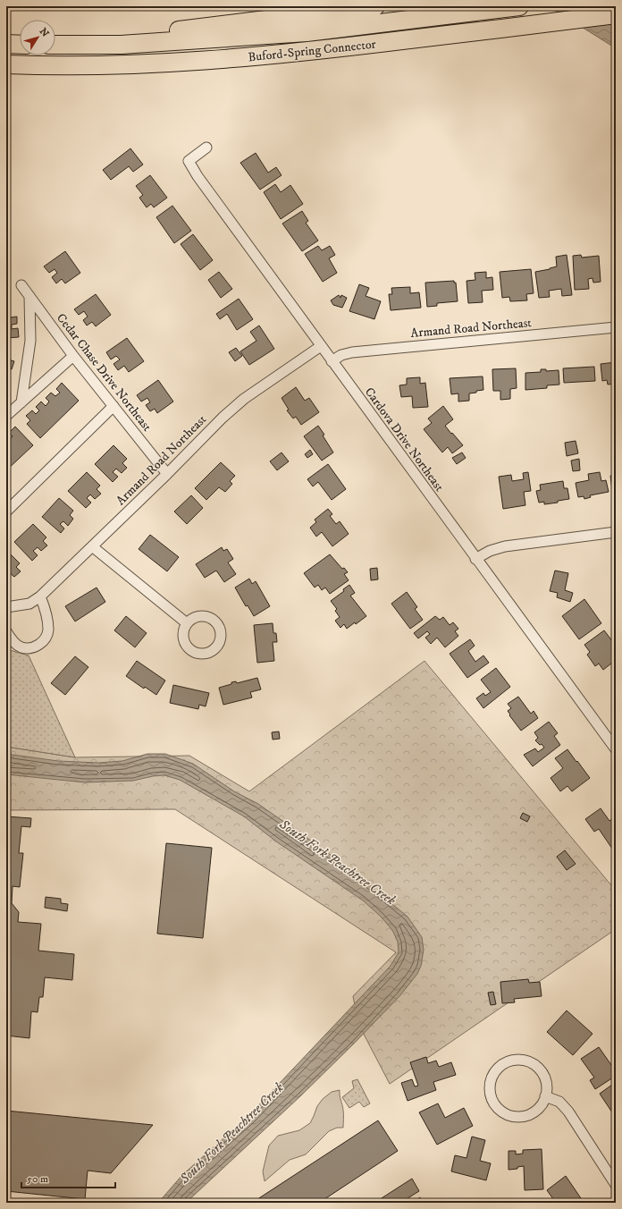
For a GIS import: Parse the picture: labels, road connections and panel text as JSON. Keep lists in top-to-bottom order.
{
  "streets": {
    "highway": ["Buford-Spring Connector"],
    "street": ["Armand Road Northeast", "Cedar Chase Drive Northeast", "Cardova Drive Northeast"]
  },
  "crossings": [
    ["Armand Road Northeast", "Cedar Chase Drive Northeast"],
    ["Armand Road Northeast", "Cardova Drive Northeast"]
  ],
  "water": ["South Fork Peachtree Creek"],
  "scale_bar": "50 m",
  "north": "top right"
}
